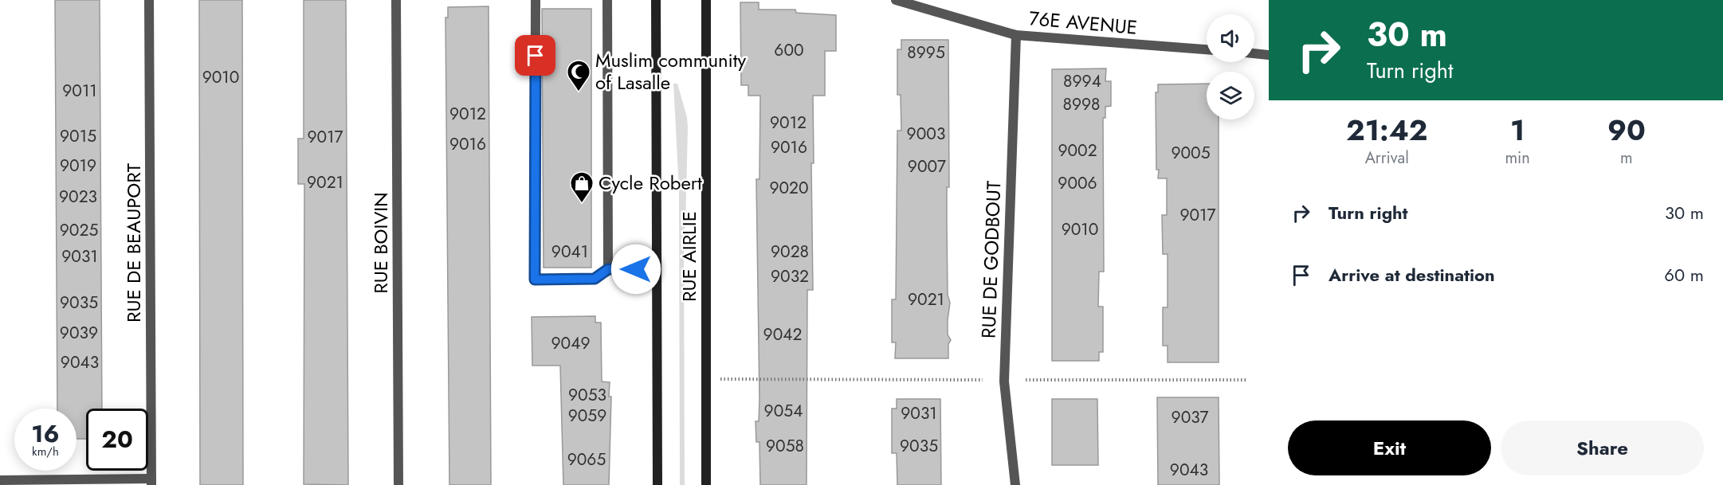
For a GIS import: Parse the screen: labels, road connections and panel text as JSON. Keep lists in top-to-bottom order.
{
  "streets": {
    "main road": ["RUE AIRLIE"],
    "street": [
      "76E AVENUE",
      "RUE DE BEAUPORT",
      "RUE BOIVIN",
      "RUE DE GODBOUT"
    ]
  },
  "crossings": [
    ["76E AVENUE", "RUE DE GODBOUT"]
  ],
  "places": {
    "mosque": ["Muslim community of Lasalle"],
    "shop": ["Cycle Robert"]
  },
  "house_numbers": [
    "600",
    "8995",
    "9010",
    "8994",
    "9011",
    "8998",
    "9012",
    "9012",
    "9003",
    "9015",
    "9017",
    "9016",
    "9016",
    "9002",
    "9005",
    "9019",
    "9007",
    "9021",
    "9006",
    "9020",
    "9023",
    "9017",
    "9010",
    "9025",
    "9041",
    "9028",
    "9031",
    "9032",
    "9021",
    "9035",
    "9039",
    "9042",
    "9049",
    "9043",
    "9053",
    "9054",
    "9031",
    "9059",
    "9037",
    "9058",
    "9035",
    "9065",
    "9043"
  ],
  "page": {
    "turn": ["30 m", "Turn right"],
    "eta": [
      "21:42",
      "Arrival",
      "1",
      "min",
      "90",
      "m"
    ],
    "list": [
      {
        "name": "Turn right",
        "value": "30 m"
      },
      {
        "name": "Arrive at destination",
        "value": "60 m"
      }
    ],
    "speed": "16 km/h",
    "limit": "20",
    "buttons": ["Exit", "Share"]
  }
}
